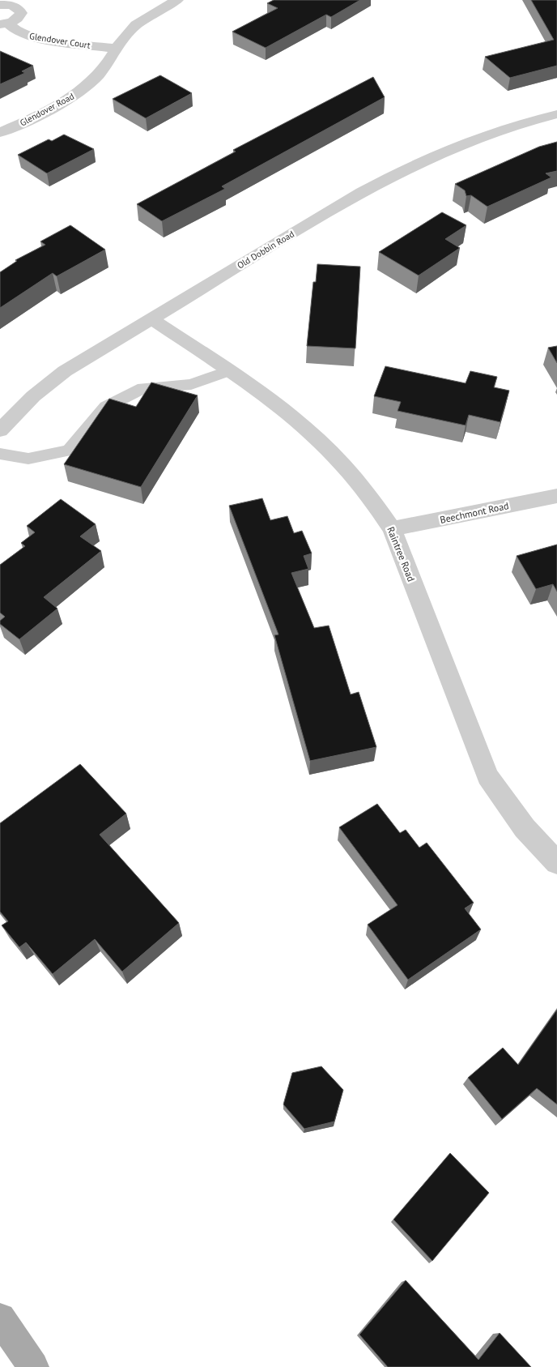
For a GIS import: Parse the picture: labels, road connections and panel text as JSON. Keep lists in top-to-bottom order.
{
  "streets": {
    "street": [
      "Glendover Court",
      "Glendover Road",
      "Old Dobbin Road",
      "Beechmont Road",
      "Raintree Road"
    ]
  },
  "crossings": [
    ["Glendover Court", "Glendover Road"],
    ["Old Dobbin Road", "Raintree Road"],
    ["Beechmont Road", "Raintree Road"]
  ]
}
